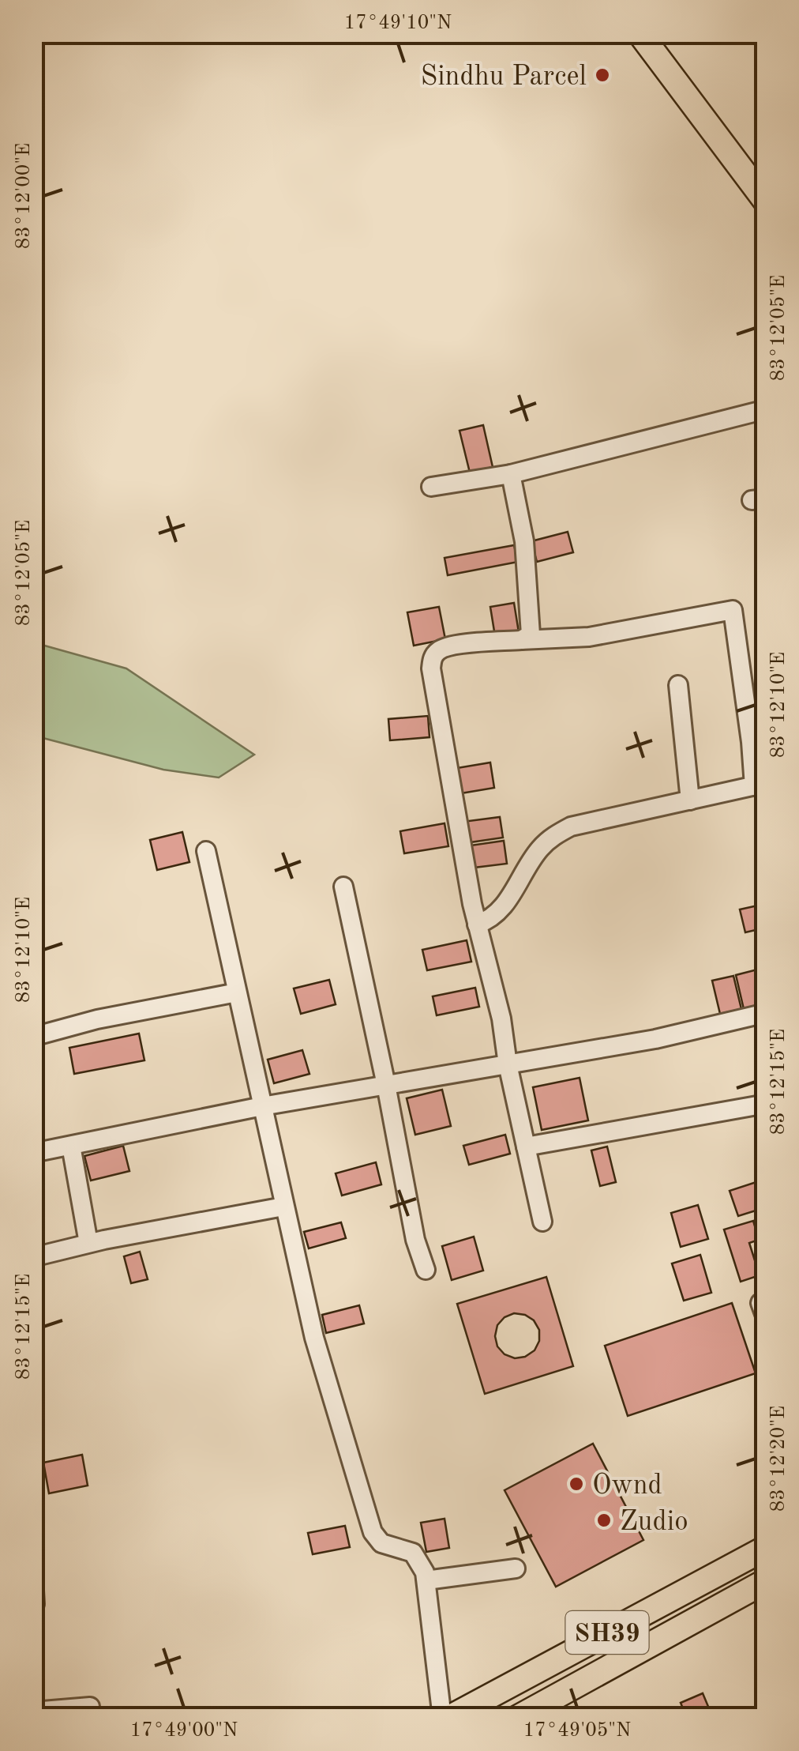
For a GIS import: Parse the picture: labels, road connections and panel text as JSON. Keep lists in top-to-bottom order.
{
  "streets": {
    "main road": ["SH39"]
  },
  "places": ["Sindhu Parcel", "Ownd", "Zudio"],
  "coordinates": [
    "17°49'10\"N",
    "83°12'00\"E",
    "83°12'05\"E",
    "83°12'10\"E",
    "83°12'15\"E",
    "83°12'20\"E",
    "17°49'00\"N",
    "17°49'05\"N"
  ]
}
